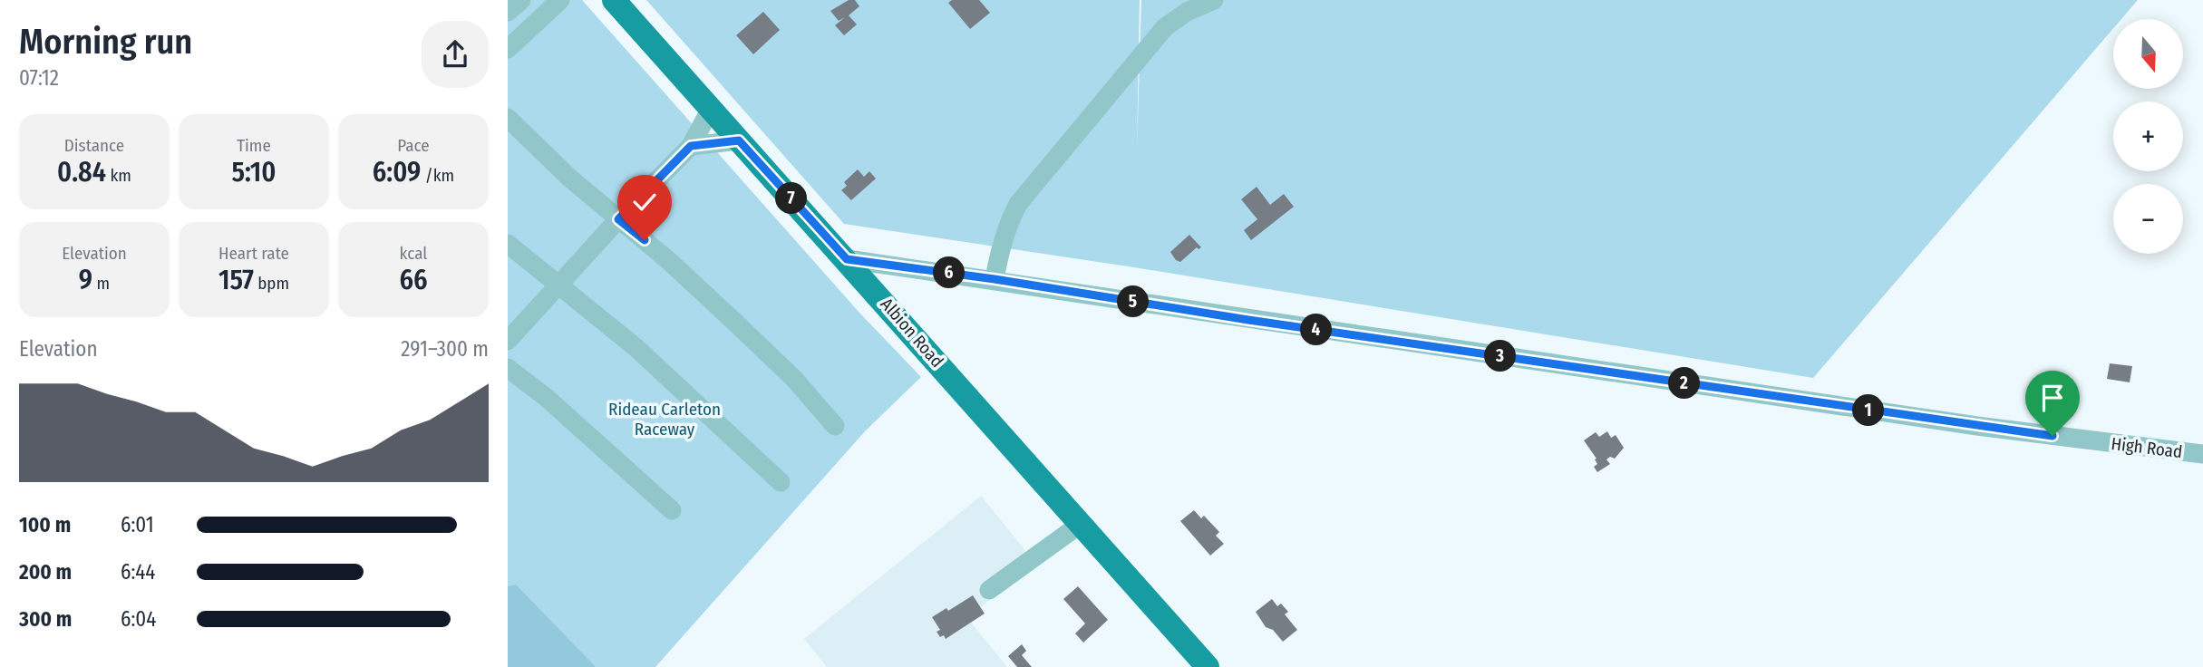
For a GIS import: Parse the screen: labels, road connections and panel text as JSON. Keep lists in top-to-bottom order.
{
  "streets": {
    "main road": ["Albion Road"],
    "street": ["High Road"]
  },
  "crossings": [
    ["Albion Road", "High Road"]
  ],
  "parks": ["Rideau Carleton Raceway"],
  "north": "bottom",
  "page": {
    "heading": ["Morning run", "07:12"],
    "map_buttons": ["+", "−"],
    "stats": [
      ["Distance", "0.84 km"],
      ["Time", "5:10"],
      ["Pace", "6:09 /km"],
      ["Elevation", "9 m"],
      ["Heart rate", "157 bpm"],
      ["kcal", "66"]
    ],
    "pins": [
      "7",
      "6",
      "5",
      "4",
      "3",
      "2",
      "1"
    ],
    "chart": ["Elevation", "291–300 m"],
    "list": [
      {
        "name": "100 m",
        "note": "6:01"
      },
      {
        "name": "200 m",
        "note": "6:44"
      },
      {
        "name": "300 m",
        "note": "6:04"
      }
    ]
  }
}
